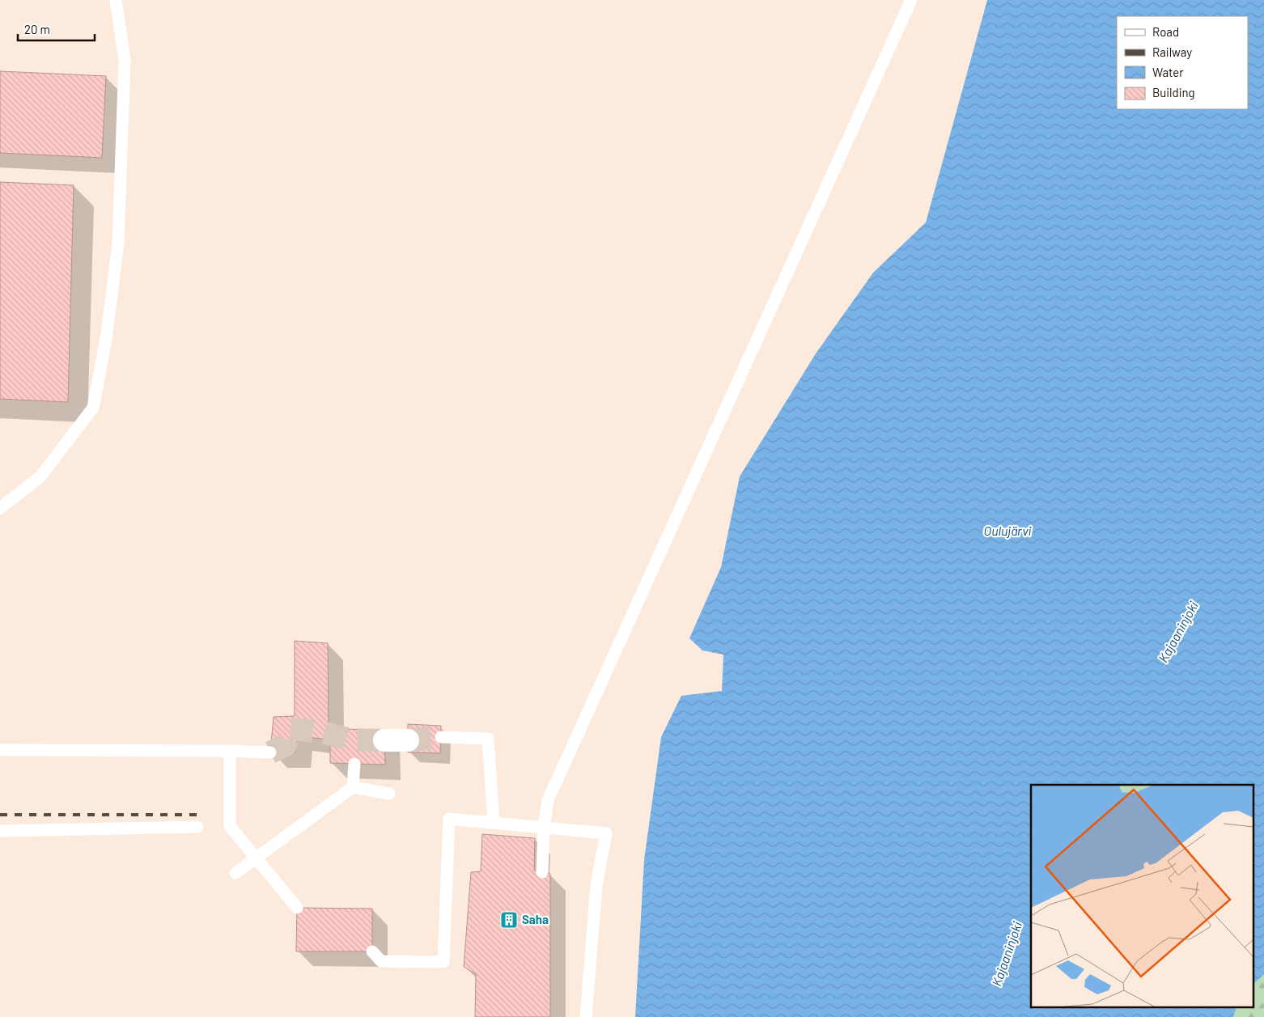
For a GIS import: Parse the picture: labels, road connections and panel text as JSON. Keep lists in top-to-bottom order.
{
  "water": ["Oulujärvi", "Kajaaninjoki"],
  "places": {
    "building": ["Saha"]
  },
  "legend": [
    "Road",
    "Railway",
    "Water",
    "Building"
  ],
  "scale_bar": "20 m"
}
